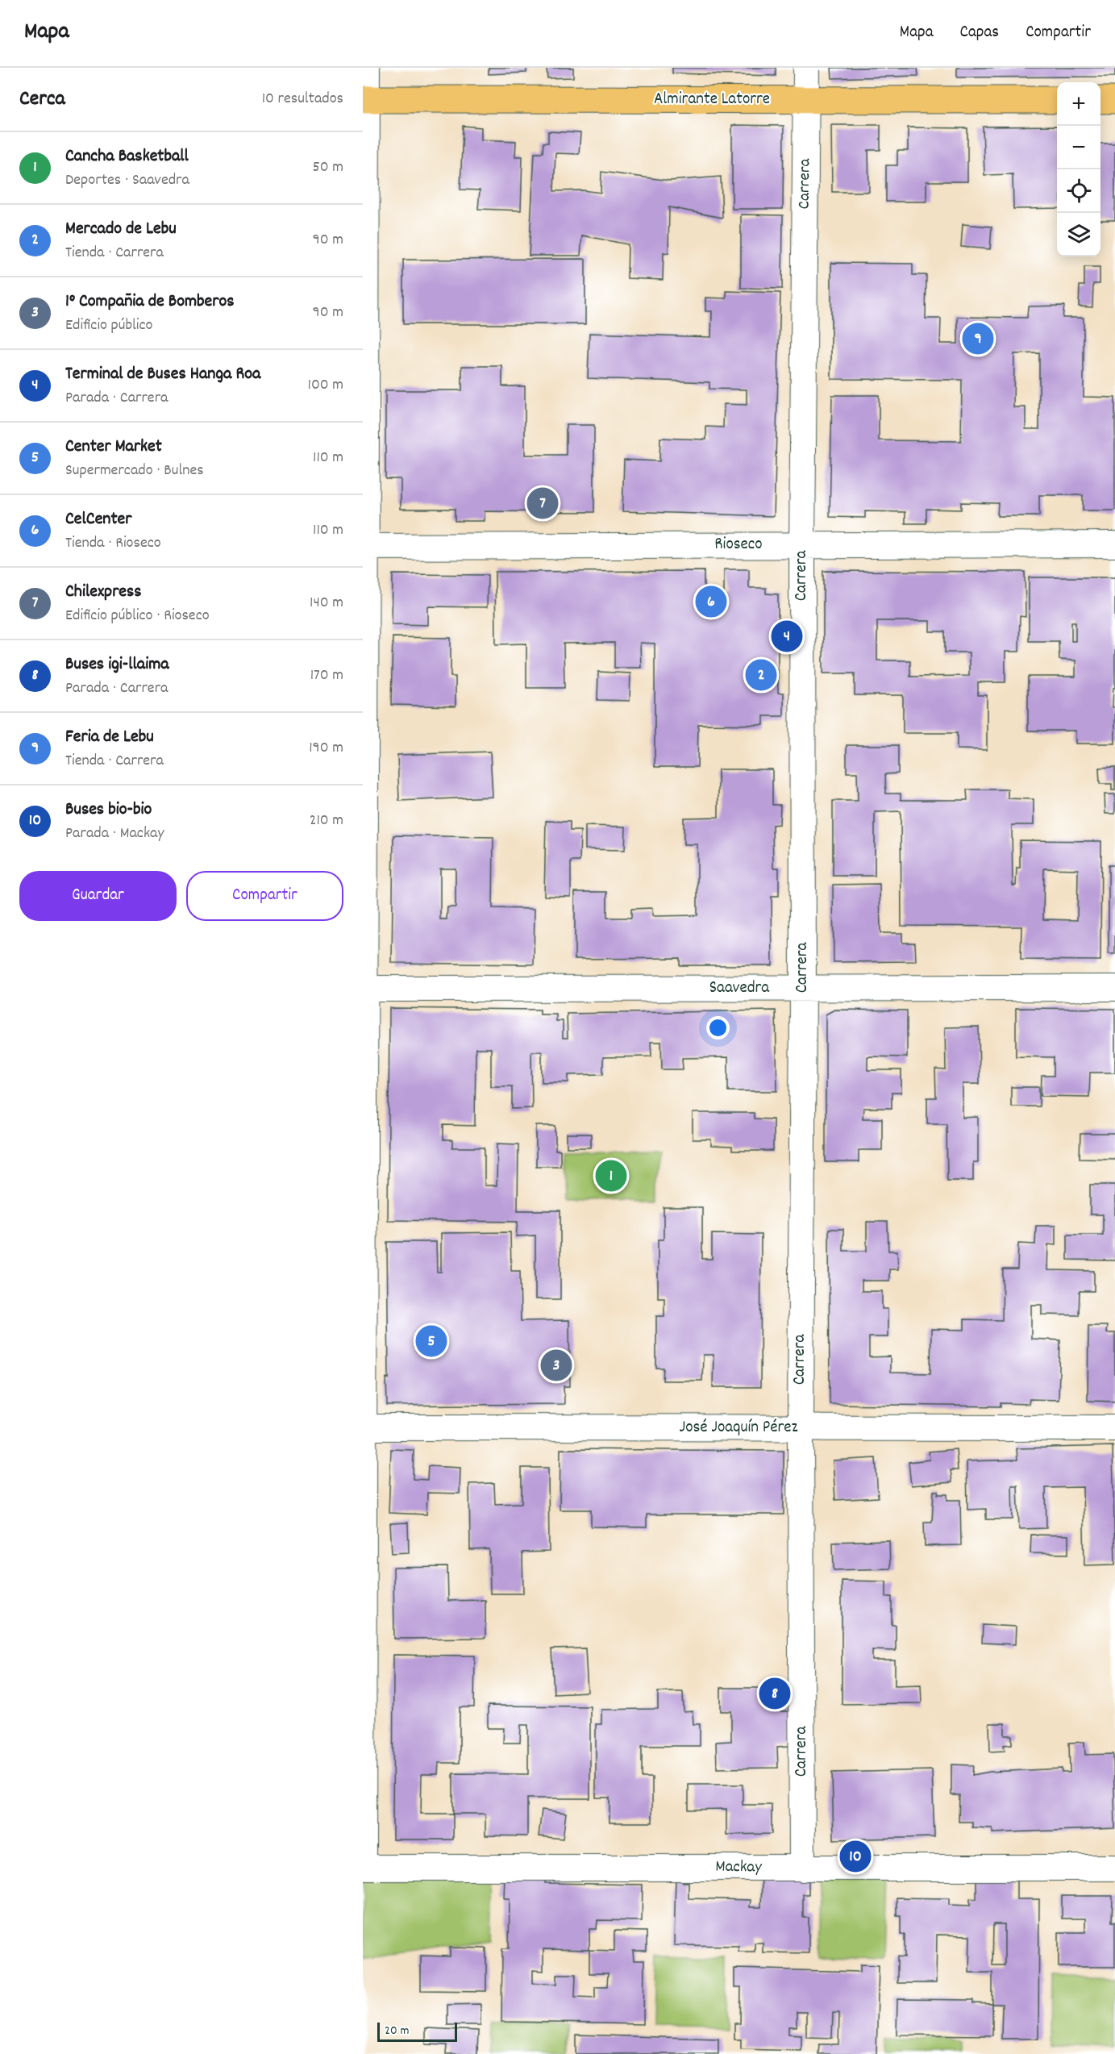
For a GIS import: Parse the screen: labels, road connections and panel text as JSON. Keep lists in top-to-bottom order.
{
  "streets": {
    "main road": ["Almirante Latorre"],
    "street": [
      "Carrera",
      "Rioseco",
      "Saavedra",
      "José Joaquín Pérez",
      "Mackay"
    ]
  },
  "crossings": [
    ["Almirante Latorre", "Carrera"],
    ["Carrera", "Rioseco"],
    ["Carrera", "Saavedra"],
    ["Carrera", "José Joaquín Pérez"],
    ["Carrera", "Mackay"]
  ],
  "scale_bar": "20 m",
  "page": {
    "header": "Mapa",
    "nav": ["Mapa", "Capas", "Compartir"],
    "heading": ["Cerca", "10 resultados"],
    "map_buttons": ["+", "−"],
    "list": [
      {
        "mark": "1",
        "name": "Cancha Basketball",
        "note": "Deportes · Saavedra",
        "value": "50 m"
      },
      {
        "mark": "2",
        "name": "Mercado de Lebu",
        "note": "Tienda · Carrera",
        "value": "90 m"
      },
      {
        "mark": "3",
        "name": "1° Compañia de Bomberos",
        "note": "Edificio público",
        "value": "90 m"
      },
      {
        "mark": "4",
        "name": "Terminal de Buses Hanga Roa",
        "note": "Parada · Carrera",
        "value": "100 m"
      },
      {
        "mark": "5",
        "name": "Center Market",
        "note": "Supermercado · Bulnes",
        "value": "110 m"
      },
      {
        "mark": "6",
        "name": "CelCenter",
        "note": "Tienda · Rioseco",
        "value": "110 m"
      },
      {
        "mark": "7",
        "name": "Chilexpress",
        "note": "Edificio público · Rioseco",
        "value": "140 m"
      },
      {
        "mark": "8",
        "name": "Buses igi-llaima",
        "note": "Parada · Carrera",
        "value": "170 m"
      },
      {
        "mark": "9",
        "name": "Feria de Lebu",
        "note": "Tienda · Carrera",
        "value": "190 m"
      },
      {
        "mark": "10",
        "name": "Buses bio-bio",
        "note": "Parada · Mackay",
        "value": "210 m"
      }
    ],
    "pins": [
      "9",
      "7",
      "6",
      "4",
      "2",
      "1",
      "5",
      "3",
      "8",
      "10"
    ],
    "buttons": ["Guardar", "Compartir"],
    "scale": "20 m"
  }
}
